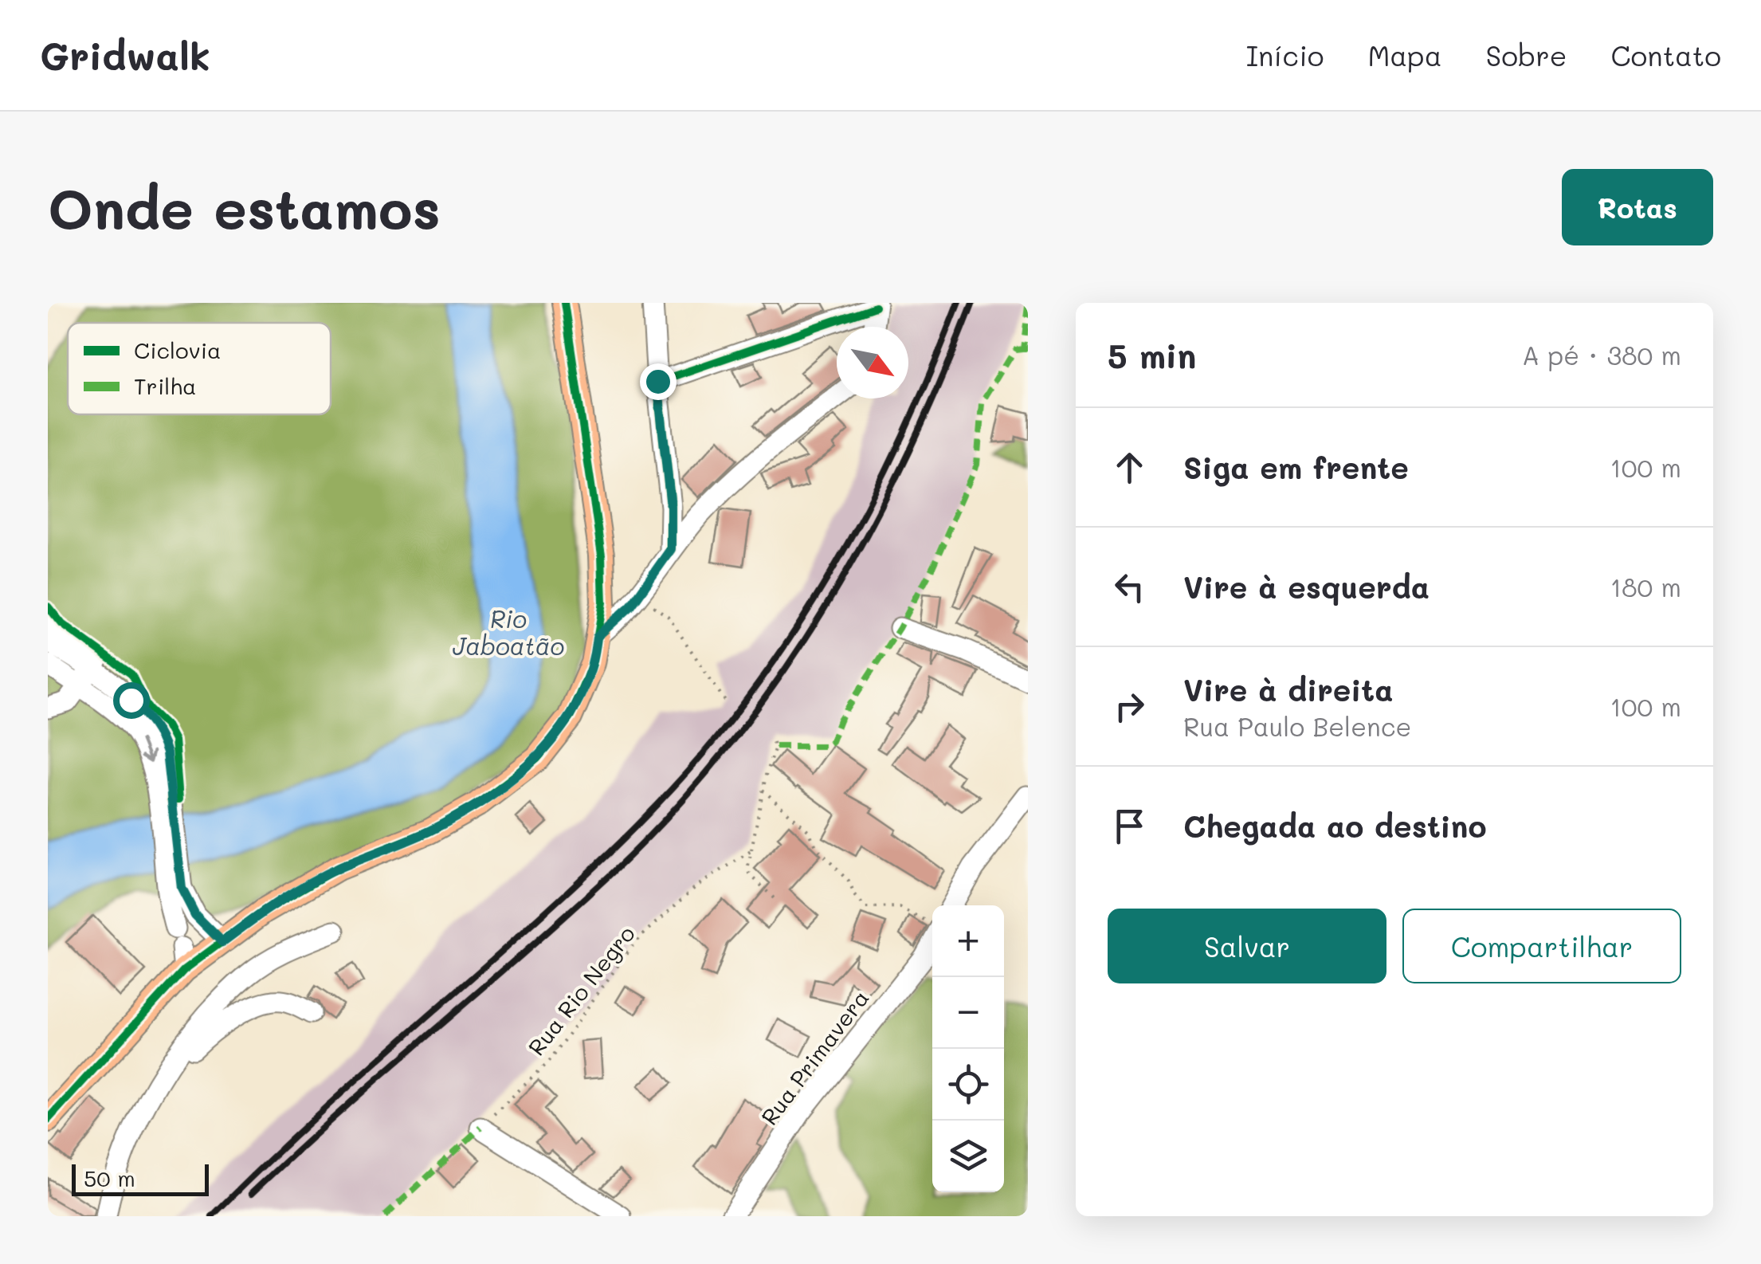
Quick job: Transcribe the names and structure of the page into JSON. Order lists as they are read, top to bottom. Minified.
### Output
{"streets":{"street":["Rua Primavera"],"path":["Rua Rio Negro"]},"water":["Rio Jaboatão"],"legend":["Ciclovia","Trilha"],"scale_bar":"50 m","north":"bottom right","page":{"header":"Gridwalk","nav":["Início","Mapa","Sobre","Contato"],"buttons":["Rotas",["Salvar","Compartilhar"]],"title":"Onde estamos","heading":["5 min","A pé · 380 m"],"list":[["Siga em frente","100 m"],["Vire à esquerda","180 m"],["Vire à direita","Rua Paulo Belence","100 m"],"Chegada ao destino"],"map_buttons":["+","−"],"scale":"50 m"}}
